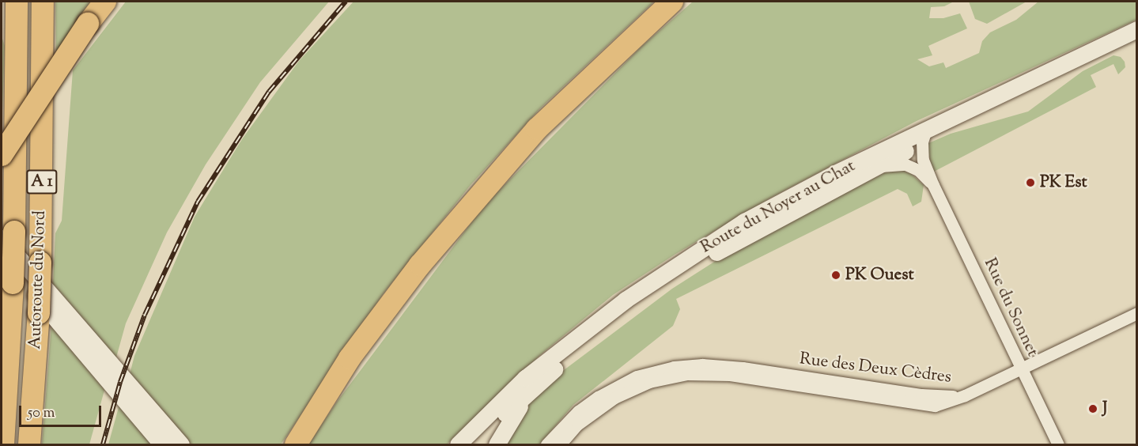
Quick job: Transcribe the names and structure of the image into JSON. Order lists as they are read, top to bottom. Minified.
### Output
{"streets":{"highway":["A 1","Autoroute du Nord"],"street":["Route du Noyer au Chat","Rue du Sonnet","Rue des Deux Cèdres"]},"crossings":[["Route du Noyer au Chat","Rue du Sonnet"]],"places":["PK Est","PK Ouest","J"],"scale_bar":"50 m"}
